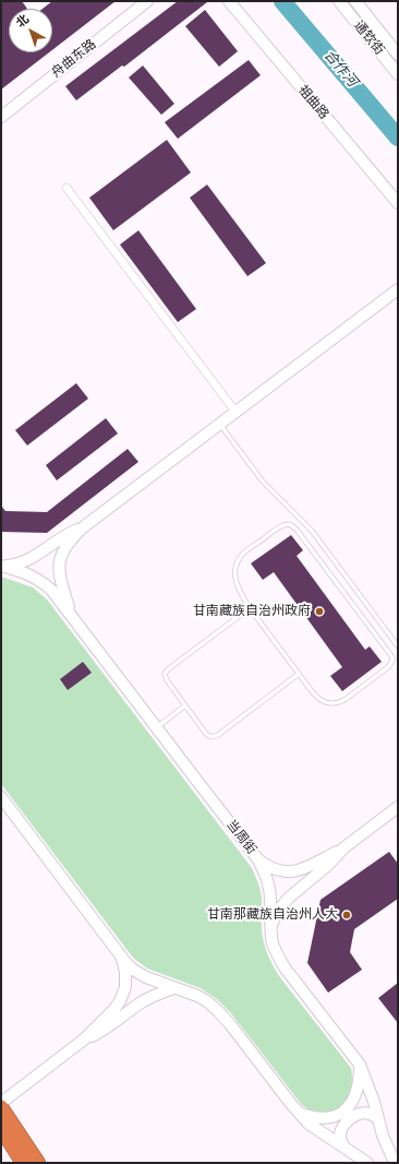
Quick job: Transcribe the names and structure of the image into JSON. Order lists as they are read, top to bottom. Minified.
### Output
{"streets":{"street":["通钦街","舟曲东路","祖曲路","当周街"]},"water":["合作河"],"places":["甘南藏族自治州政府","甘南那藏族自治州人大"],"north":"top left"}
